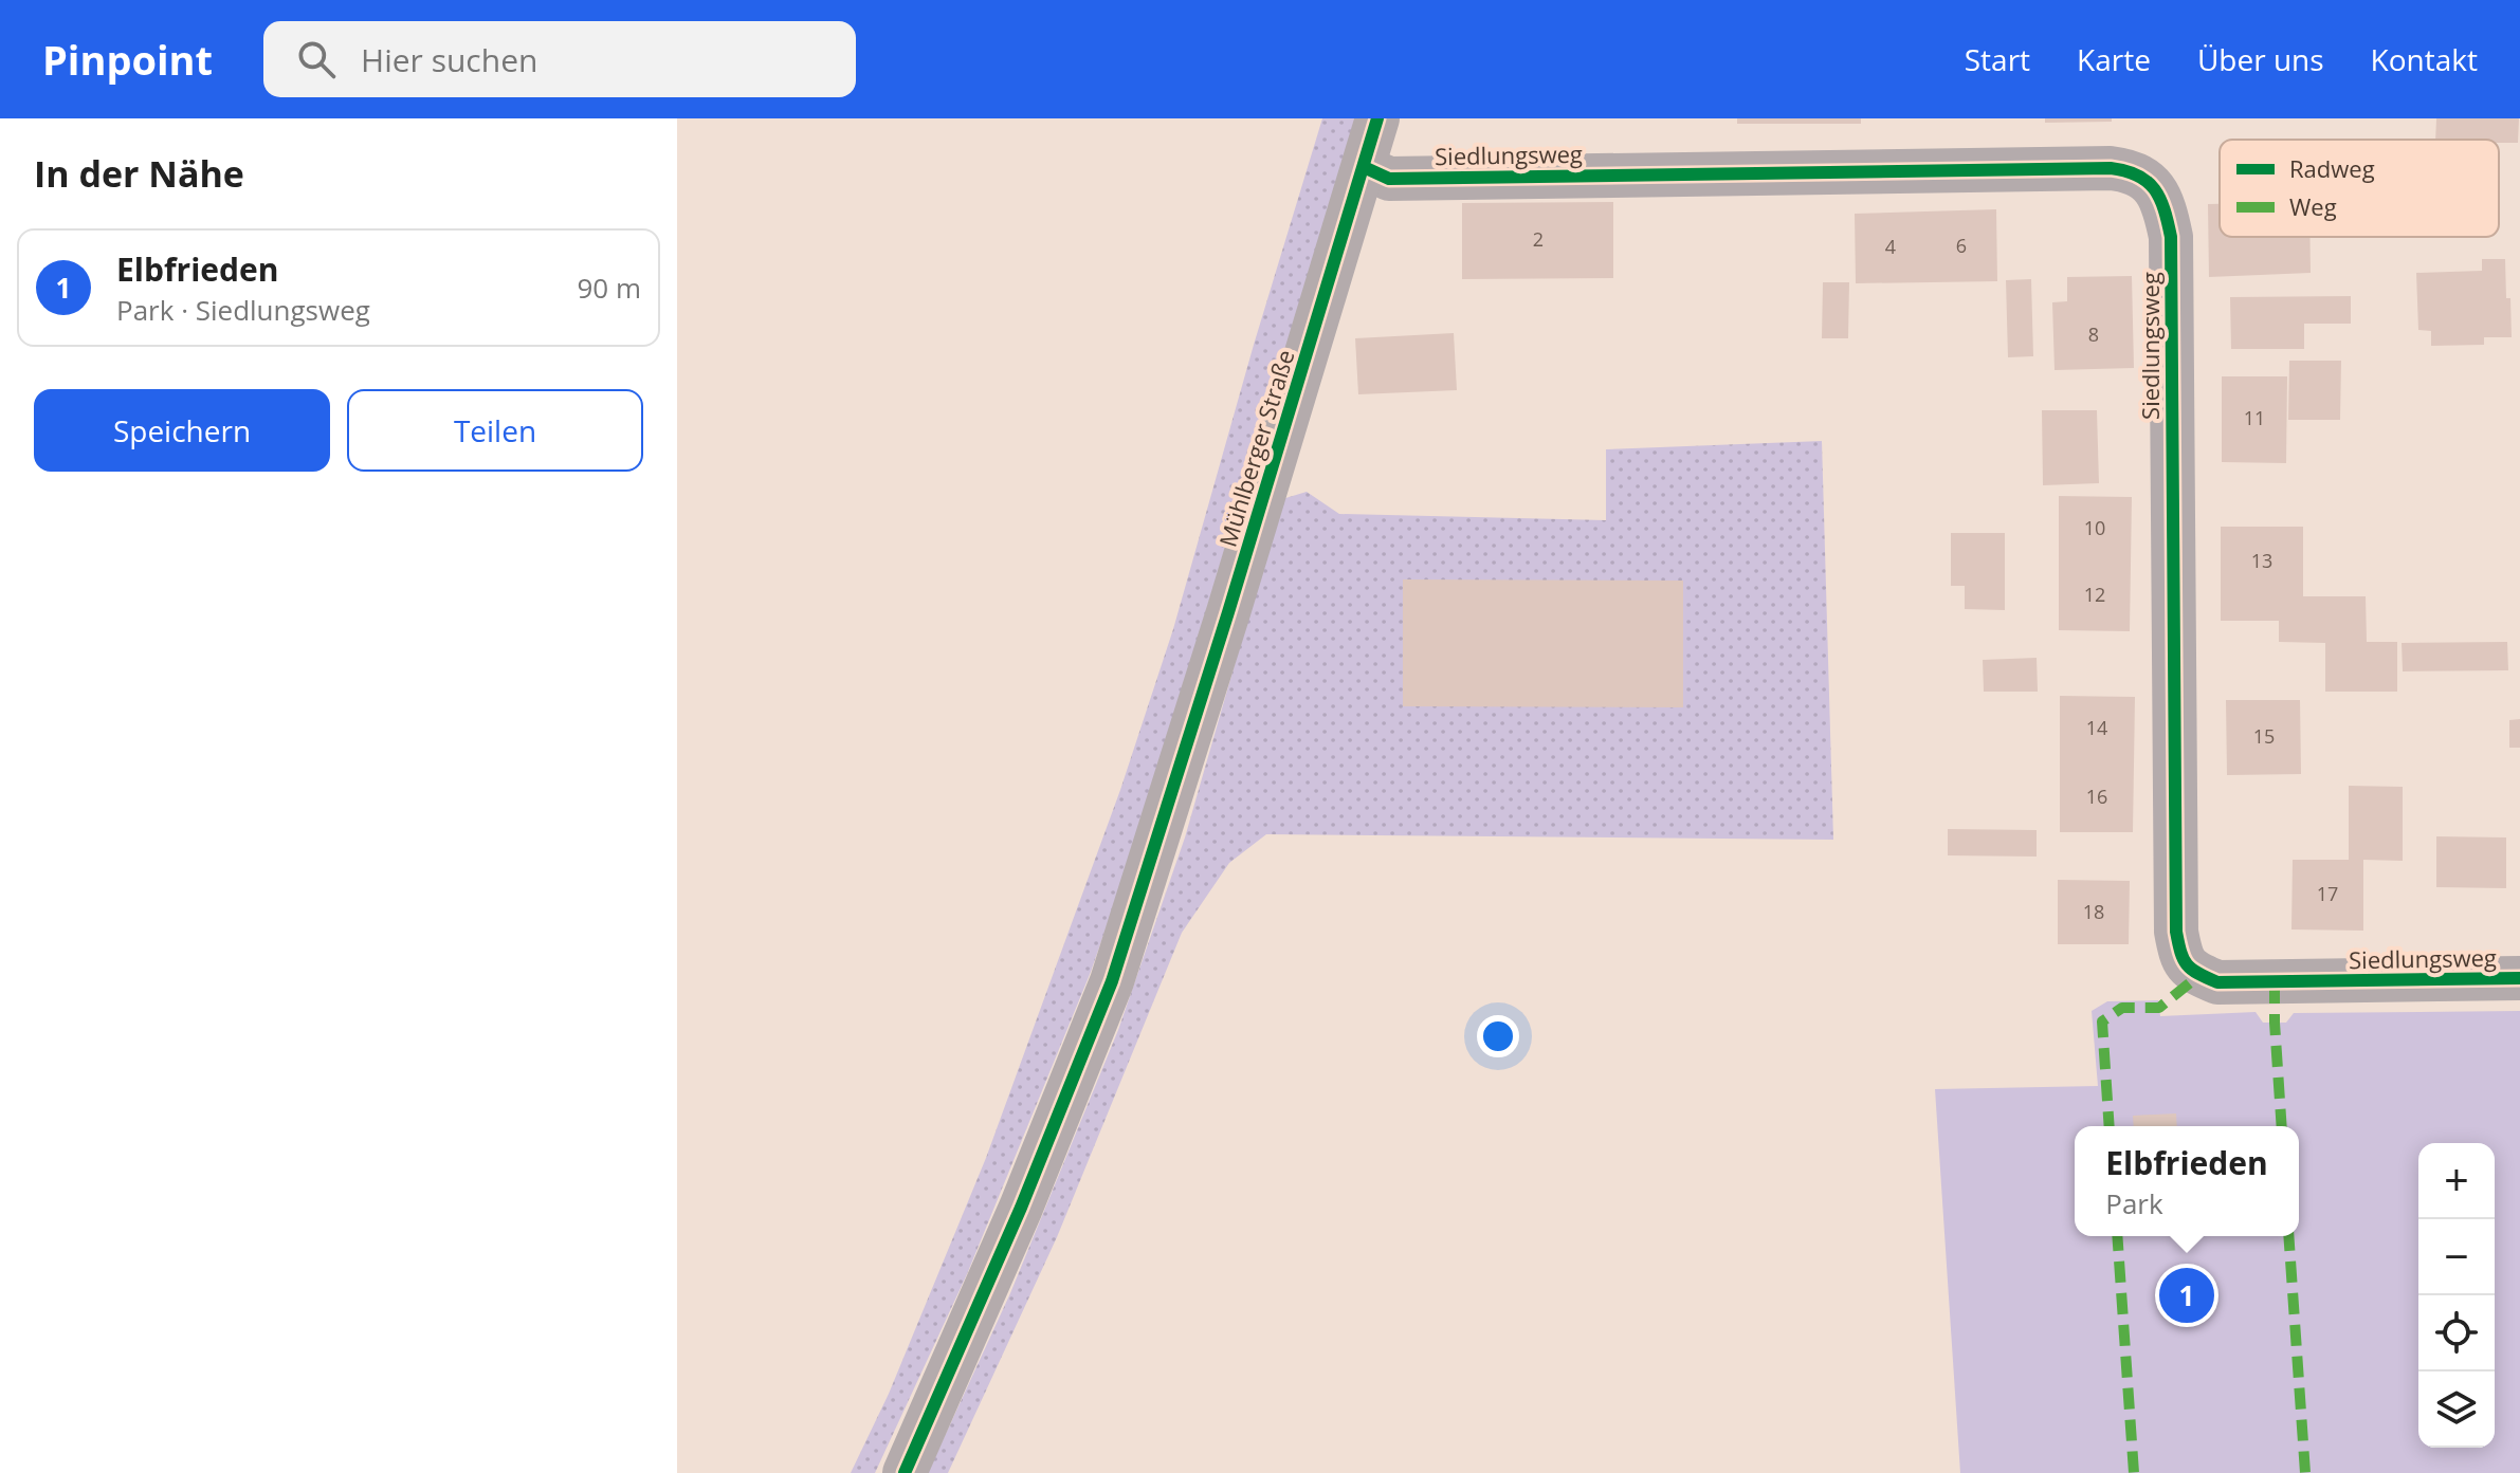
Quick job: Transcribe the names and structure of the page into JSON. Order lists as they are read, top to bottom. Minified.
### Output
{"streets":{"street":["Siedlungsweg","Mühlberger Straße"]},"crossings":[["Siedlungsweg","Mühlberger Straße"]],"house_numbers":["2","6","4","8","11","10","13","12","14","15","16","17","18"],"legend":["Radweg","Weg"],"page":{"header":"Pinpoint","search":"Hier suchen","nav":["Start","Karte","Über uns","Kontakt"],"heading":"In der Nähe","list":[{"mark":"1","name":"Elbfrieden","note":"Park · Siedlungsweg","value":"90 m"}],"buttons":["Speichern","Teilen"],"popup":["Elbfrieden","Park"],"map_buttons":["+","−"],"pins":"1"}}
